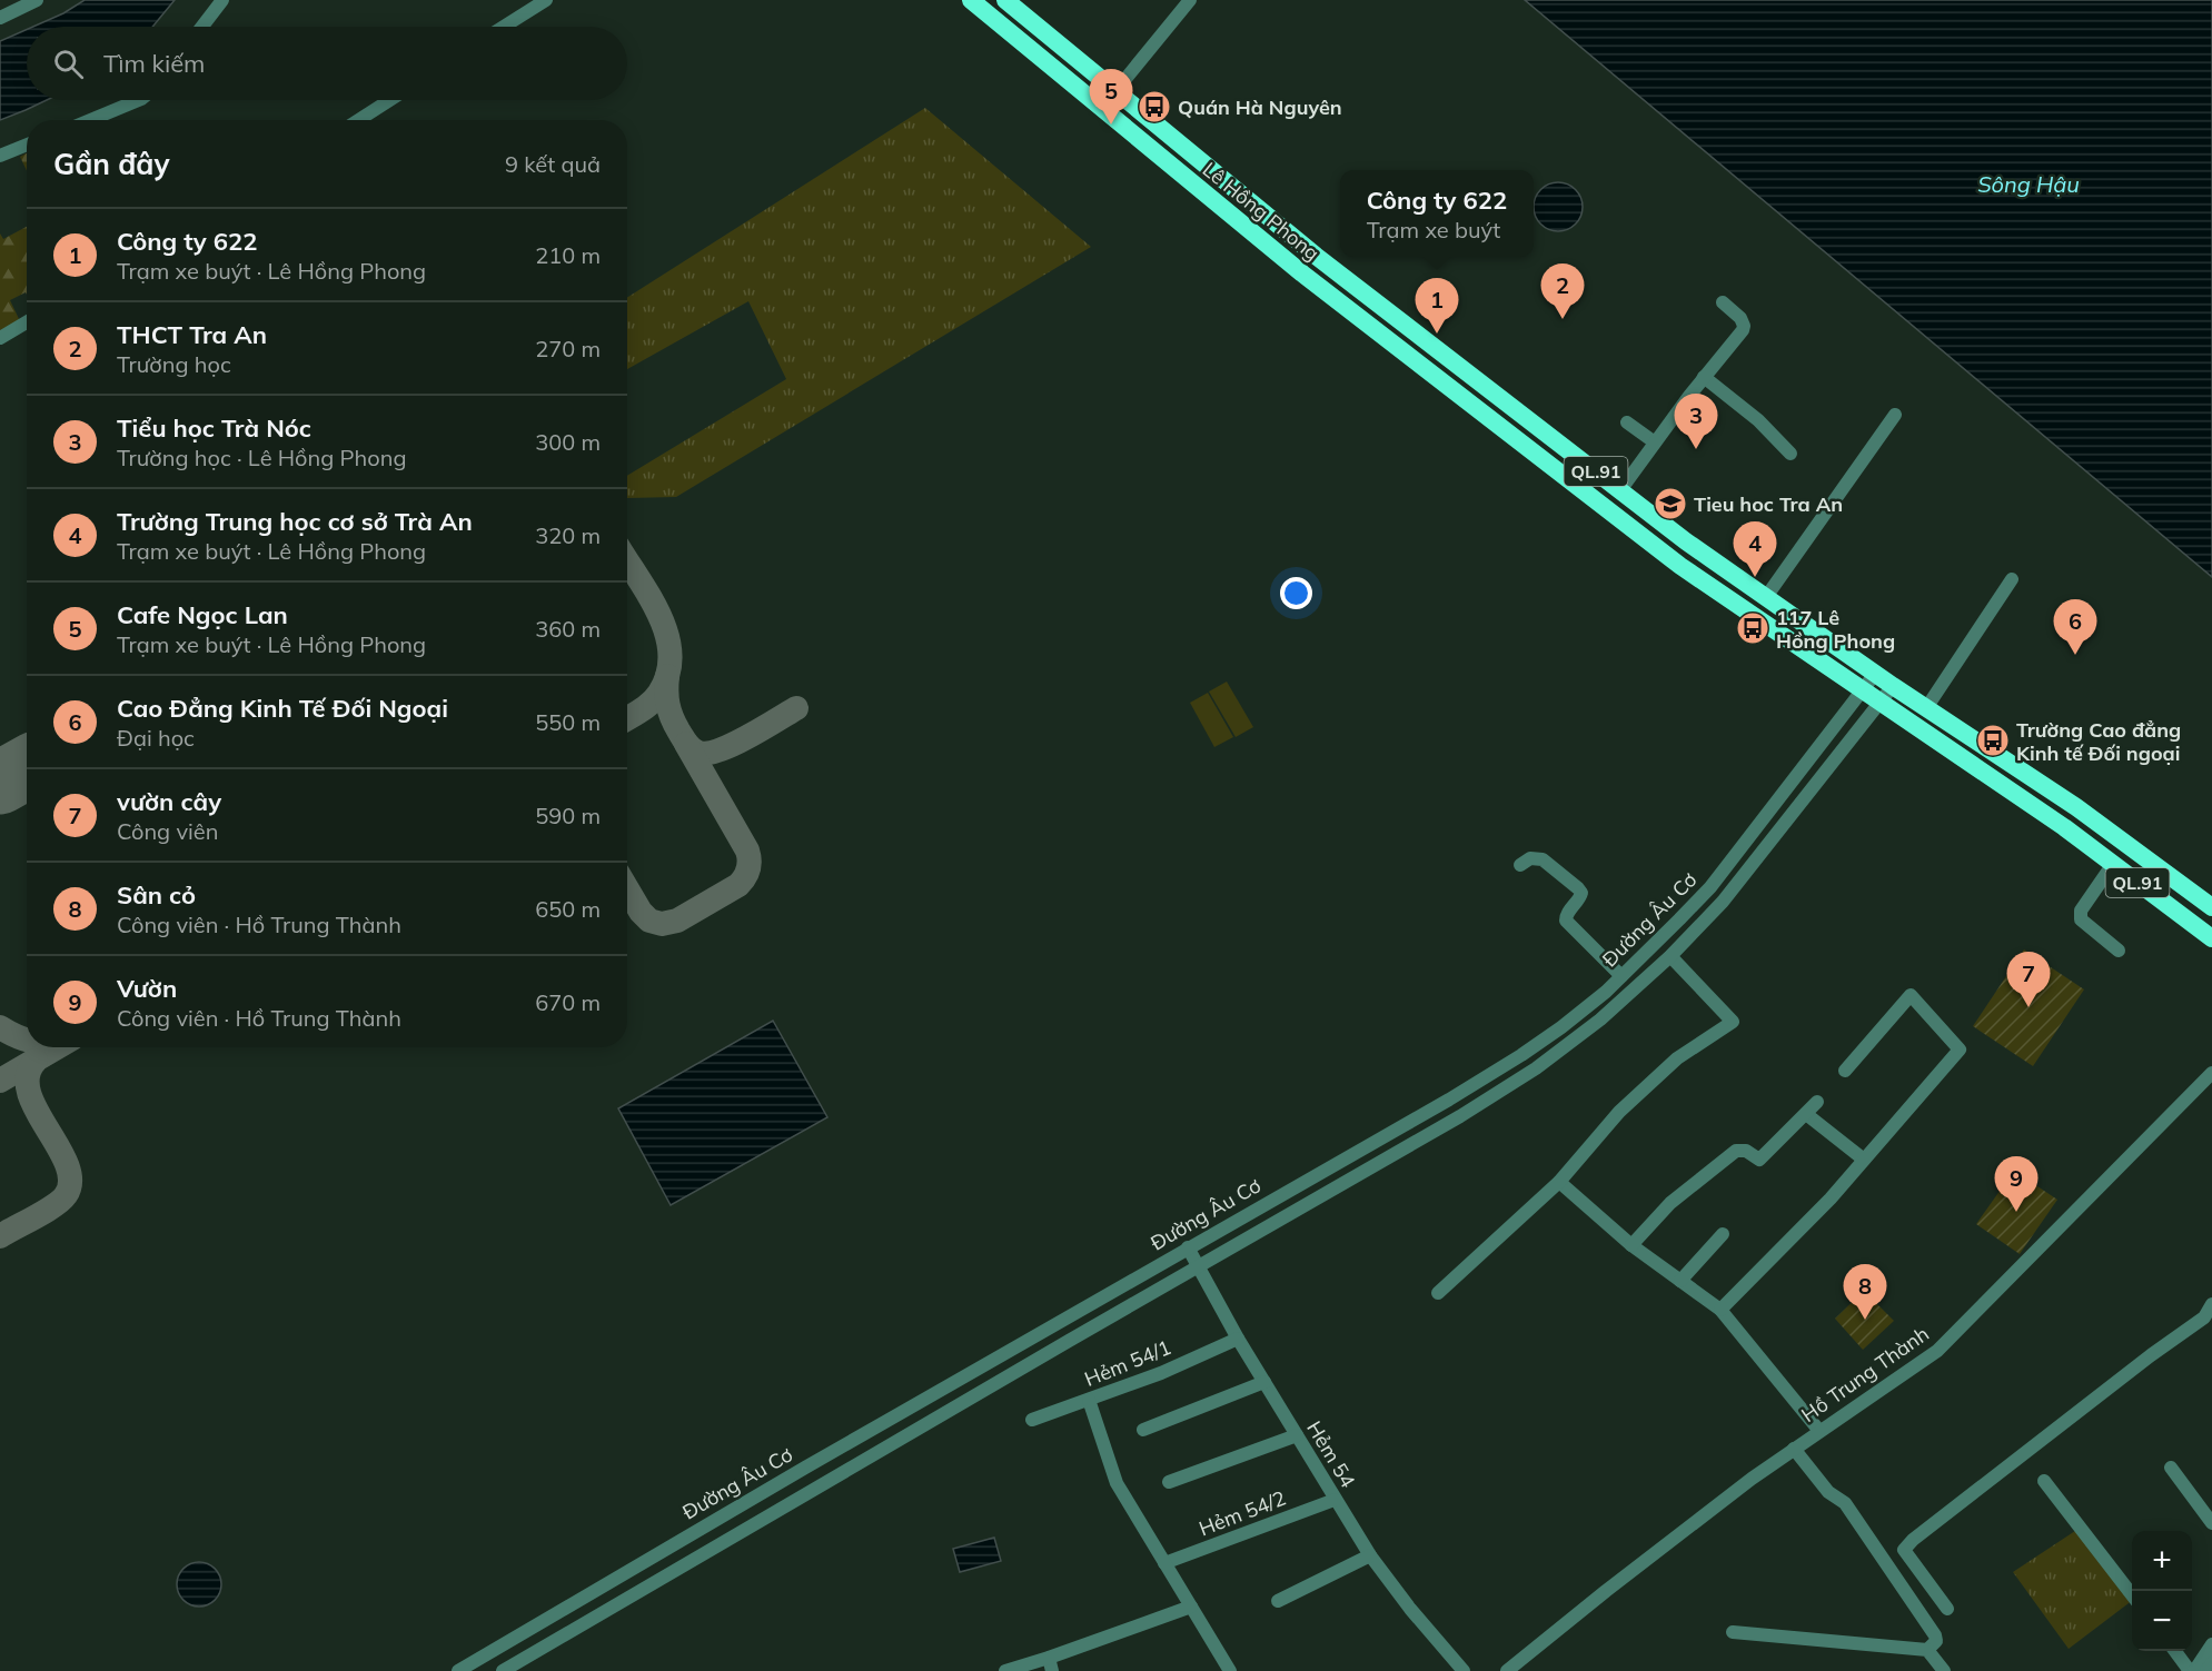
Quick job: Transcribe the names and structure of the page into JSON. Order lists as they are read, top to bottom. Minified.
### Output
{"streets":{"highway":["Lê Hồng Phong","QL.91"],"street":["Đường Âu Cơ","Hẻm 54/1","Hồ Trung Thành","Hẻm 54","Hẻm 54/2"]},"crossings":[["Lê Hồng Phong","Đường Âu Cơ"],["Đường Âu Cơ","Hẻm 54"],["Hẻm 54/1","Hẻm 54"],["Hẻm 54","Hẻm 54/2"]],"water":["Sông Hậu"],"places":{"bus stop":["Quán Hà Nguyên","117 Lê Hồng Phong","Trường Cao đẳng Kinh tế Đối ngoại"],"school or university":["Tieu hoc Tra An"]},"page":{"search":"Tìm kiếm","pins":["5","2","1","3","4","6","7","9","8"],"heading":["Gần đây","9 kết quả"],"popup":["Công ty 622","Trạm xe buýt"],"list":[{"mark":"1","name":"Công ty 622","note":"Trạm xe buýt · Lê Hồng Phong","value":"210 m"},{"mark":"2","name":"THCT Tra An","note":"Trường học","value":"270 m"},{"mark":"3","name":"Tiểu học Trà Nóc","note":"Trường học · Lê Hồng Phong","value":"300 m"},{"mark":"4","name":"Trường Trung học cơ sở Trà An","note":"Trạm xe buýt · Lê Hồng Phong","value":"320 m"},{"mark":"5","name":"Cafe Ngọc Lan","note":"Trạm xe buýt · Lê Hồng Phong","value":"360 m"},{"mark":"6","name":"Cao Đẳng Kinh Tế Đối Ngoại","note":"Đại học","value":"550 m"},{"mark":"7","name":"vườn cây","note":"Công viên","value":"590 m"},{"mark":"8","name":"Sân cỏ","note":"Công viên · Hồ Trung Thành","value":"650 m"},{"mark":"9","name":"Vườn","note":"Công viên · Hồ Trung Thành","value":"670 m"}],"map_buttons":["+","−"]}}
